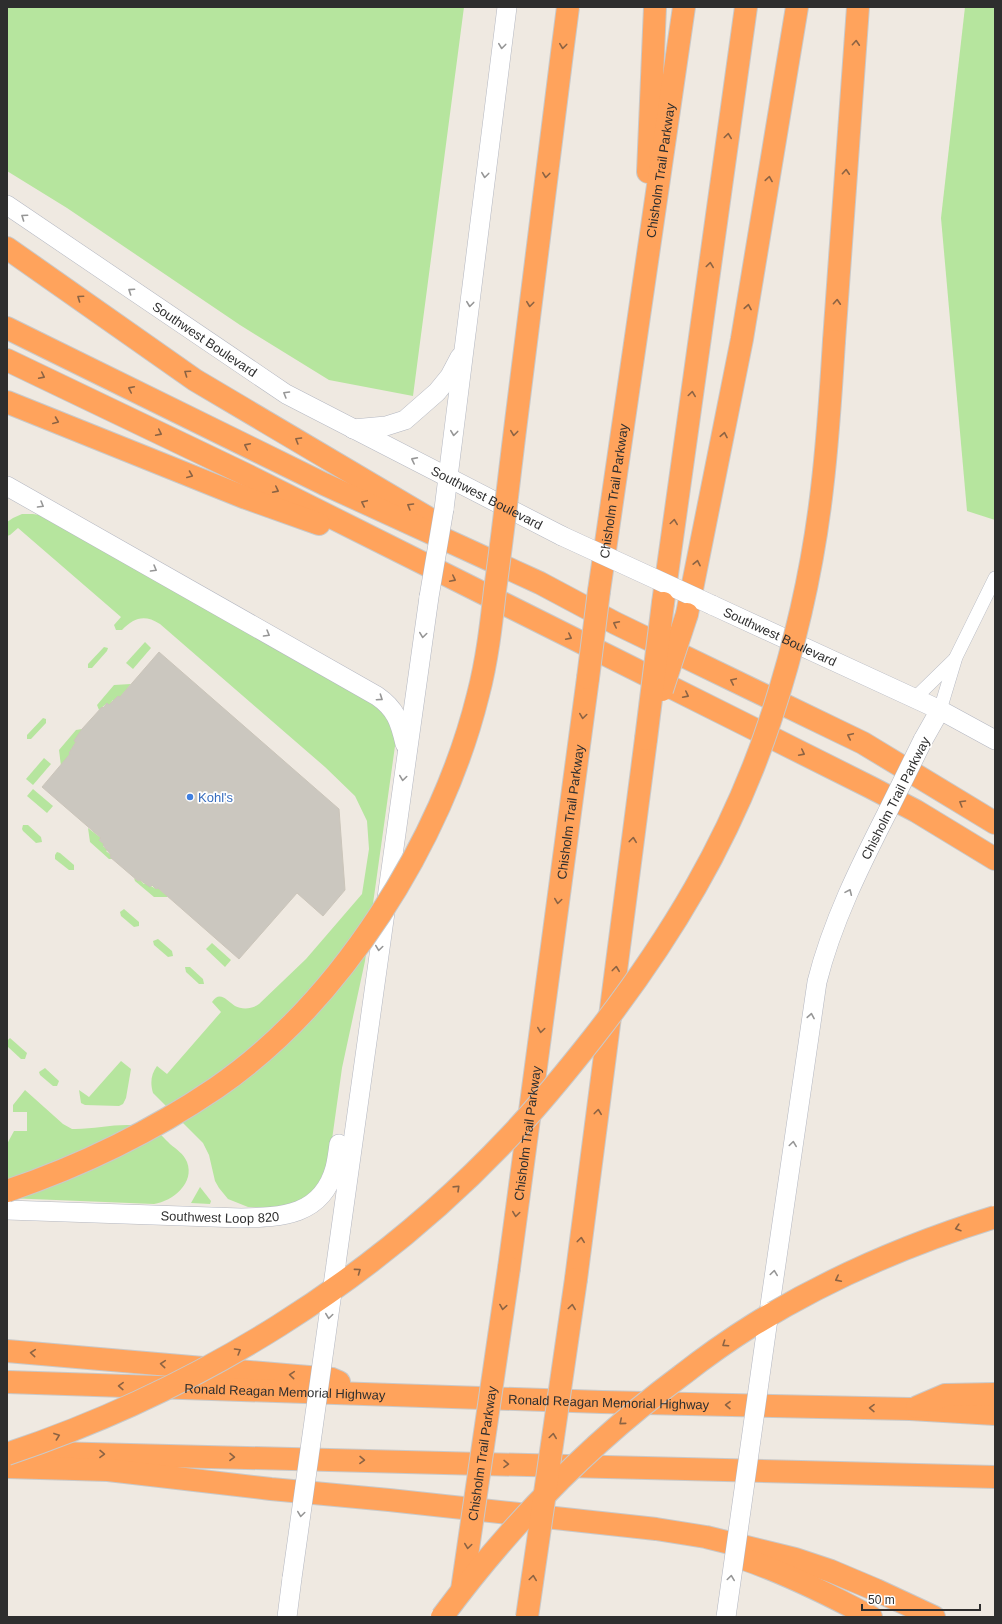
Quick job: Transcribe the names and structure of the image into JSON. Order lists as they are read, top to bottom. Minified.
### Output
{"streets":{"highway":["Chisholm Trail Parkway","Ronald Reagan Memorial Highway"],"main road":["Southwest Boulevard","Southwest Loop 820"]},"crossings":[["Chisholm Trail Parkway","Southwest Boulevard"]],"one_way":["Southwest Boulevard"],"places":["Kohl's"],"scale_bar":"50 m"}
